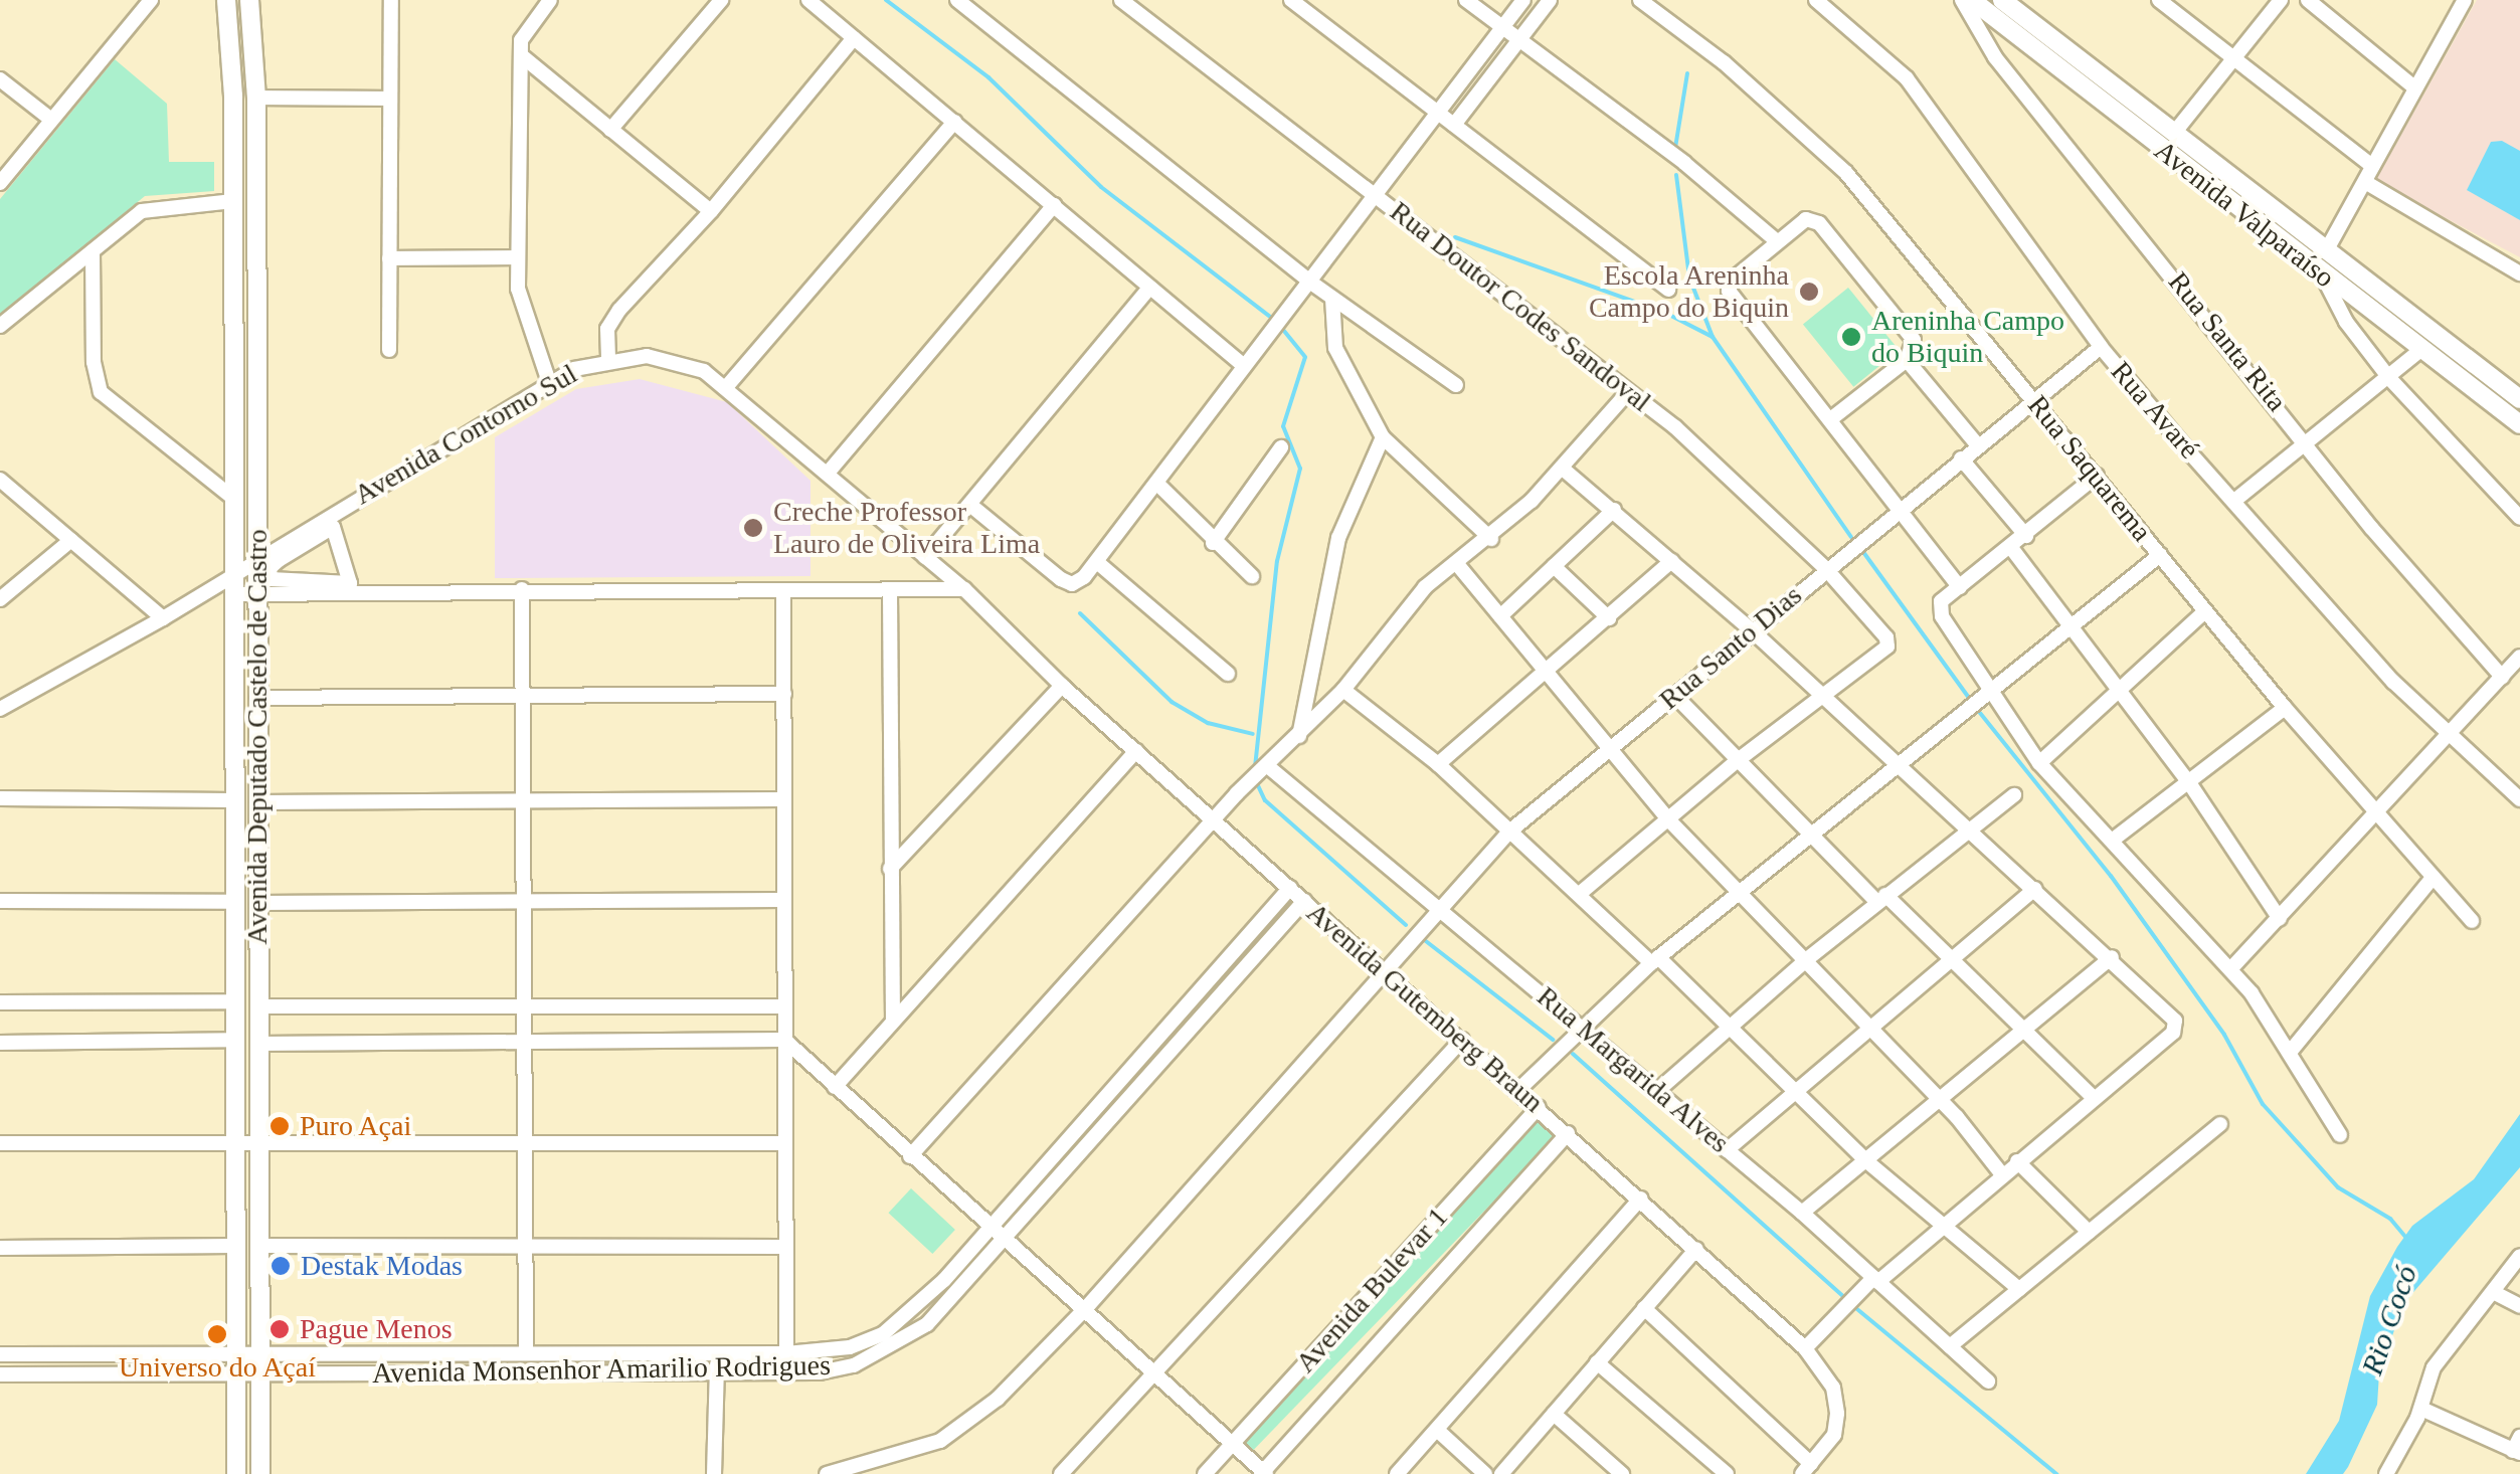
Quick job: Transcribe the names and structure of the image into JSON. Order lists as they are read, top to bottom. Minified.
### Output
{"streets":{"main road":["Avenida Valparaíso","Avenida Deputado Castelo de Castro"],"street":["Rua Doutor Codes Sandoval","Rua Santa Rita","Rua Avaré","Avenida Contorno Sul","Rua Saquarema","Rua Santo Dias","Avenida Gutemberg Braun","Rua Margarida Alves","Avenida Bulevar 1","Avenida Monsenhor Amarilio Rodrigues"]},"crossings":[["Rua Doutor Codes Sandoval","Rua Santo Dias"],["Rua Avaré","Rua Santo Dias"],["Avenida Contorno Sul","Avenida Deputado Castelo de Castro"],["Avenida Contorno Sul","Avenida Gutemberg Braun"],["Rua Saquarema","Rua Santo Dias"],["Rua Santo Dias","Avenida Gutemberg Braun"],["Rua Santo Dias","Rua Margarida Alves"],["Avenida Deputado Castelo de Castro","Avenida Monsenhor Amarilio Rodrigues"],["Avenida Gutemberg Braun","Avenida Bulevar 1"],["Avenida Gutemberg Braun","Avenida Monsenhor Amarilio Rodrigues"]],"water":["Rio Cocó"],"places":["Escola Areninha Campo do Biquin","Areninha Campo do Biquin","Creche Professor Lauro de Oliveira Lima","Puro Açai","Destak Modas","Pague Menos","Universo do Açaí"]}
